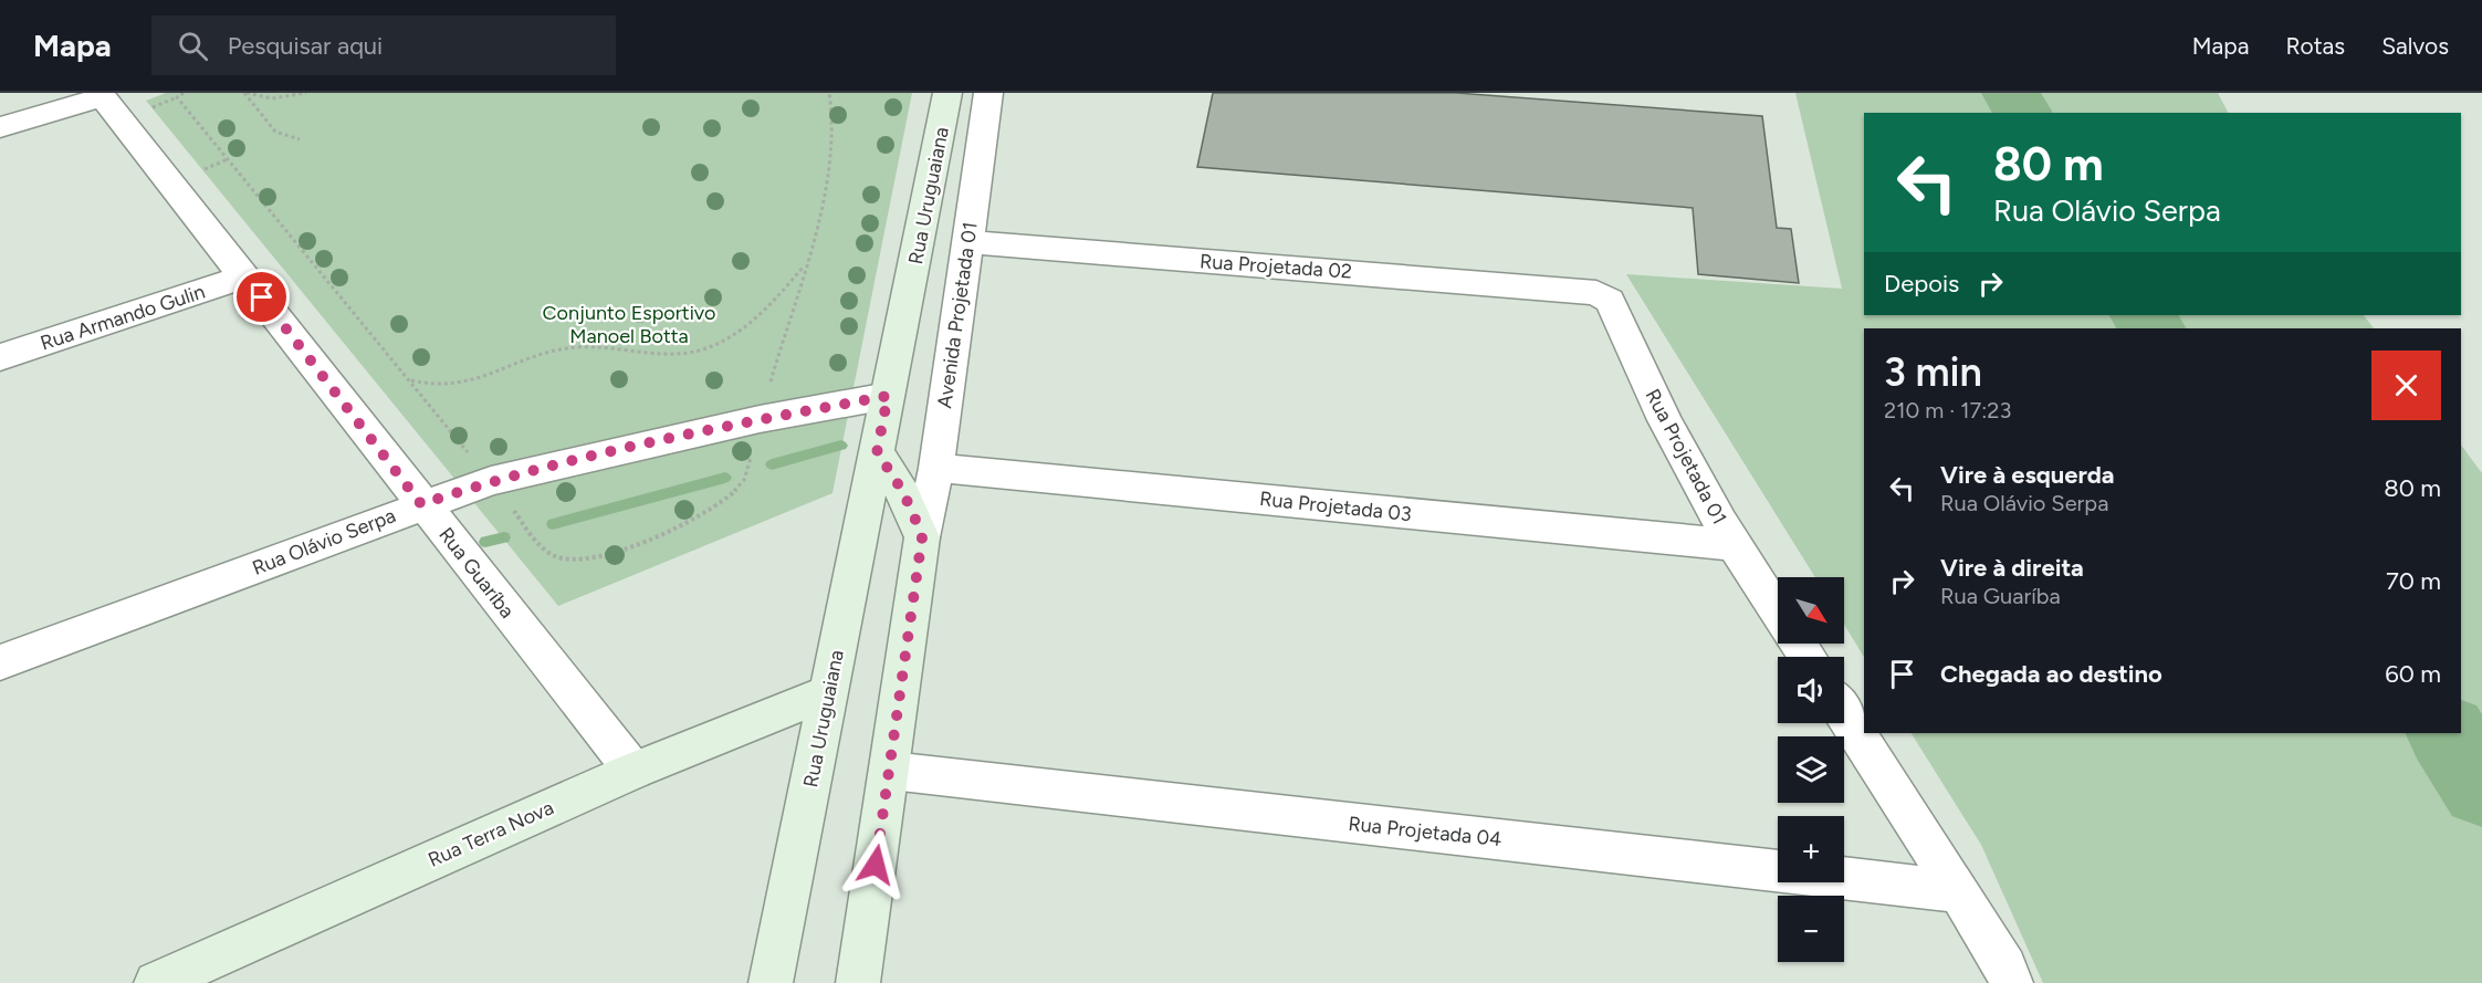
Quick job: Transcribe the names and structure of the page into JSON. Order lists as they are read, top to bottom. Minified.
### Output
{"streets":{"street":["Rua Uruguaiana","Rua Projetada 02","Avenida Projetada 01","Rua Armando Gulin","Rua Projetada 01","Rua Projetada 03","Rua Olávio Serpa","Rua Guaríba","Rua Projetada 04","Rua Terra Nova"]},"crossings":[["Rua Uruguaiana","Rua Olávio Serpa"],["Rua Uruguaiana","Rua Terra Nova"],["Rua Projetada 02","Avenida Projetada 01"],["Rua Projetada 02","Rua Projetada 01"],["Avenida Projetada 01","Rua Projetada 03"],["Rua Armando Gulin","Rua Guaríba"],["Rua Projetada 01","Rua Projetada 03"],["Rua Olávio Serpa","Rua Guaríba"],["Rua Guaríba","Rua Terra Nova"]],"parks":["Conjunto Esportivo Manoel Botta"],"north":"bottom right","page":{"header":"Mapa","search":"Pesquisar aqui","nav":["Mapa","Rotas","Salvos"],"turn":["80 m","Rua Olávio Serpa"],"then":"Depois","heading":["3 min","210 m · 17:23"],"list":[{"name":"Vire à esquerda","note":"Rua Olávio Serpa","value":"80 m"},{"name":"Vire à direita","note":"Rua Guaríba","value":"70 m"},{"name":"Chegada ao destino","value":"60 m"}],"map_buttons":["+","−"]}}
